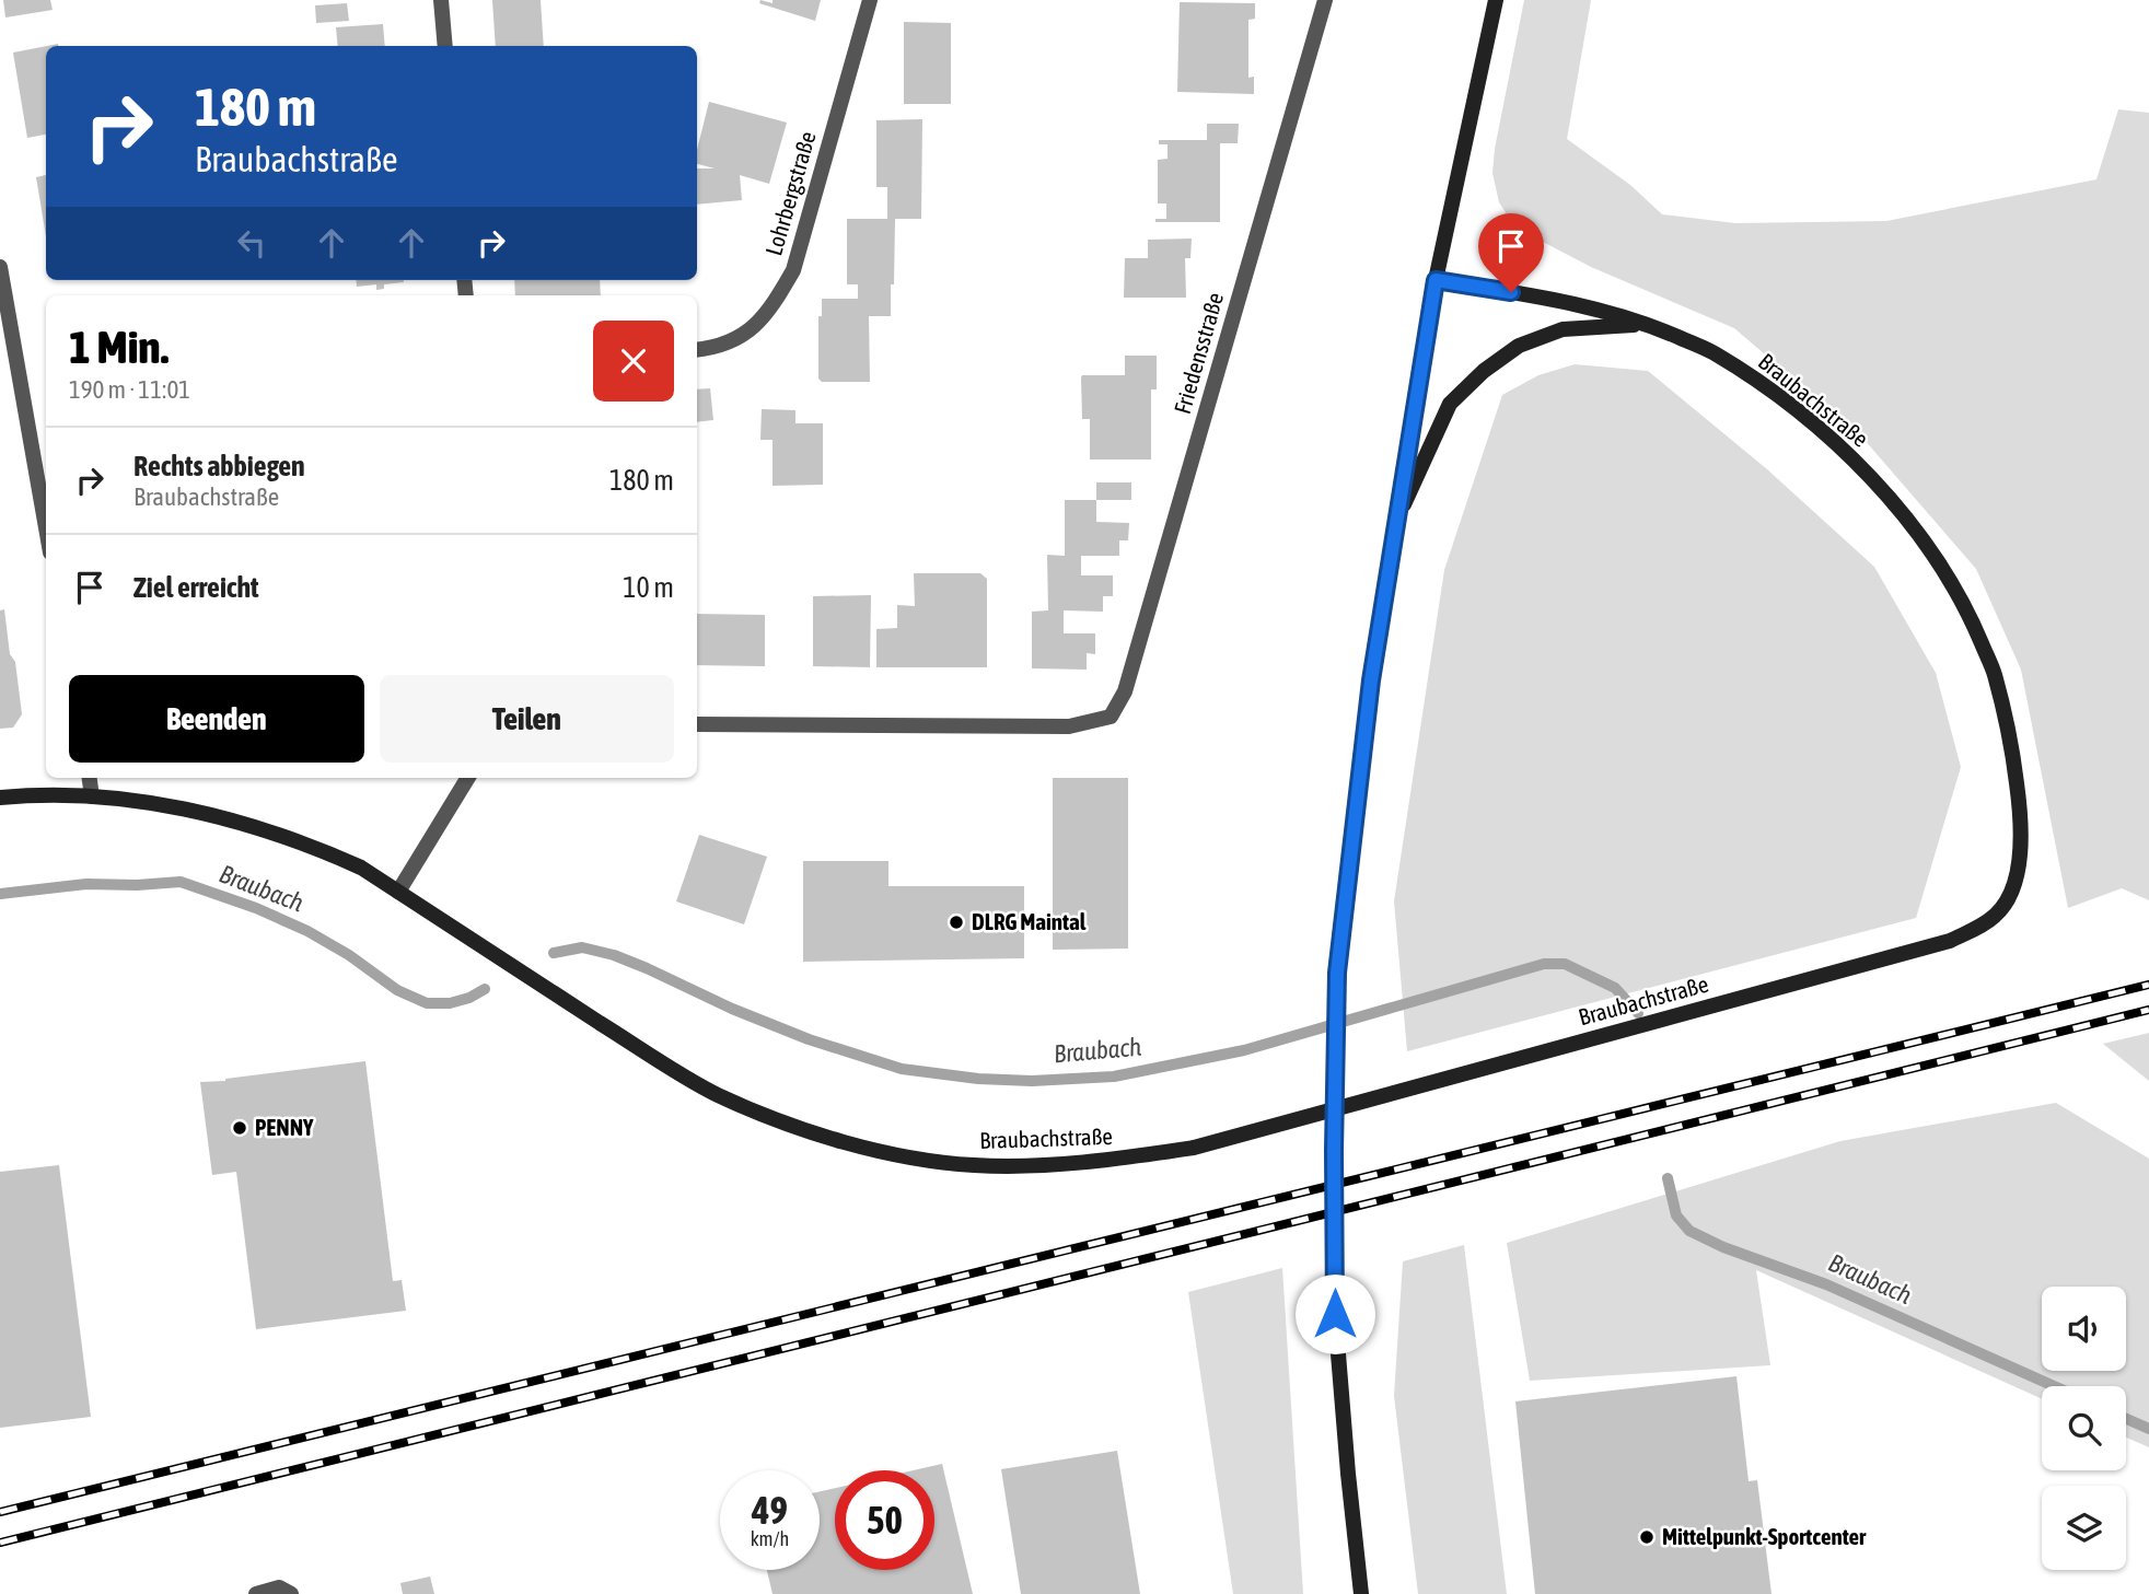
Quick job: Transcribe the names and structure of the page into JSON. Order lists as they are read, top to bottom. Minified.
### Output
{"streets":{"street":["Lohrbergstraße","Friedensstraße","Braubachstraße"]},"water":["Braubach"],"places":["DLRG Maintal","PENNY","Mittelpunkt-Sportcenter"],"page":{"turn":["180 m","Braubachstraße"],"heading":["1 Min.","190 m · 11:01"],"list":[{"name":"Rechts abbiegen","note":"Braubachstraße","value":"180 m"},{"name":"Ziel erreicht","value":"10 m"}],"buttons":["Beenden","Teilen"],"speed":"49 km/h","limit":"50"}}
